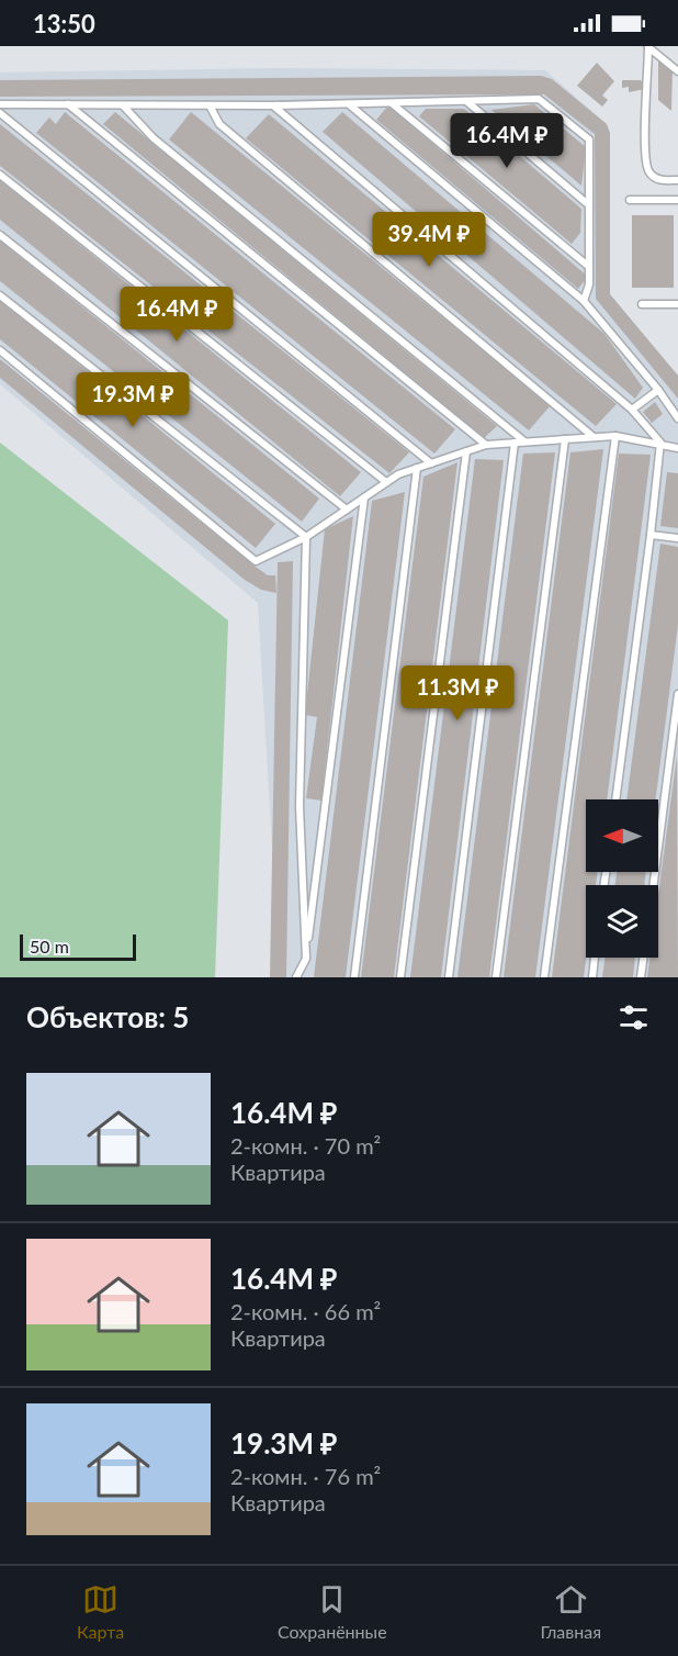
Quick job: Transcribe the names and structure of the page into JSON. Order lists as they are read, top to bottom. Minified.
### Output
{"scale_bar":"50 m","north":"left","page":{"status":"13:50","price":["16.4M ₽","39.4M ₽","16.4M ₽","19.3M ₽","11.3M ₽"],"scale":"50 m","heading":"Объектов: 5","list":[{"name":"16.4M ₽","note":"2-комн. · 70 m² · Квартира"},{"name":"16.4M ₽","note":"2-комн. · 66 m² · Квартира"},{"name":"19.3M ₽","note":"2-комн. · 76 m² · Квартира"}],"tabs":["Карта","Сохранённые","Главная"]}}
